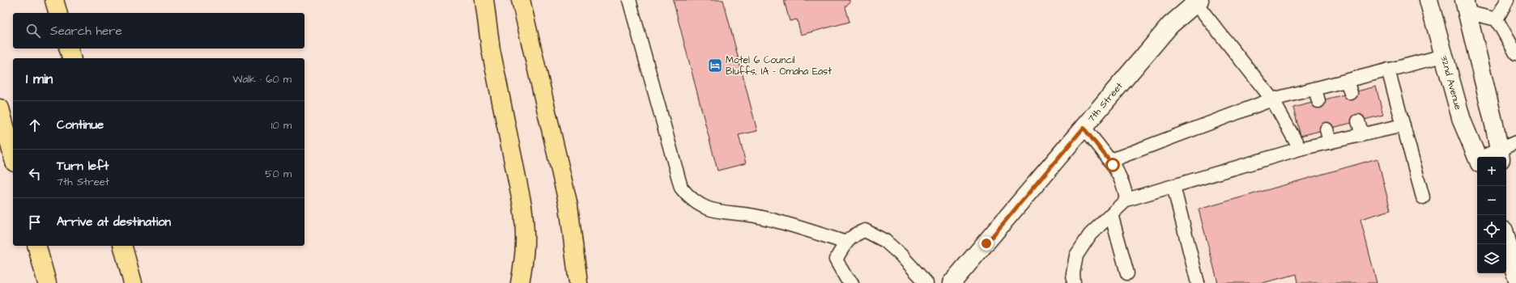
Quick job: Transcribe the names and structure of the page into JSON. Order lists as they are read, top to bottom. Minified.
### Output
{"streets":{"street":["32nd Avenue","7th Street"]},"places":{"hotel":["Motel 6 Council Bluffs, IA - Omaha East"]},"page":{"search":"Search here","heading":["1 min","Walk · 60 m"],"list":[["Continue","10 m"],["Turn left","7th Street","50 m"],"Arrive at destination"],"map_buttons":["+","−"]}}
